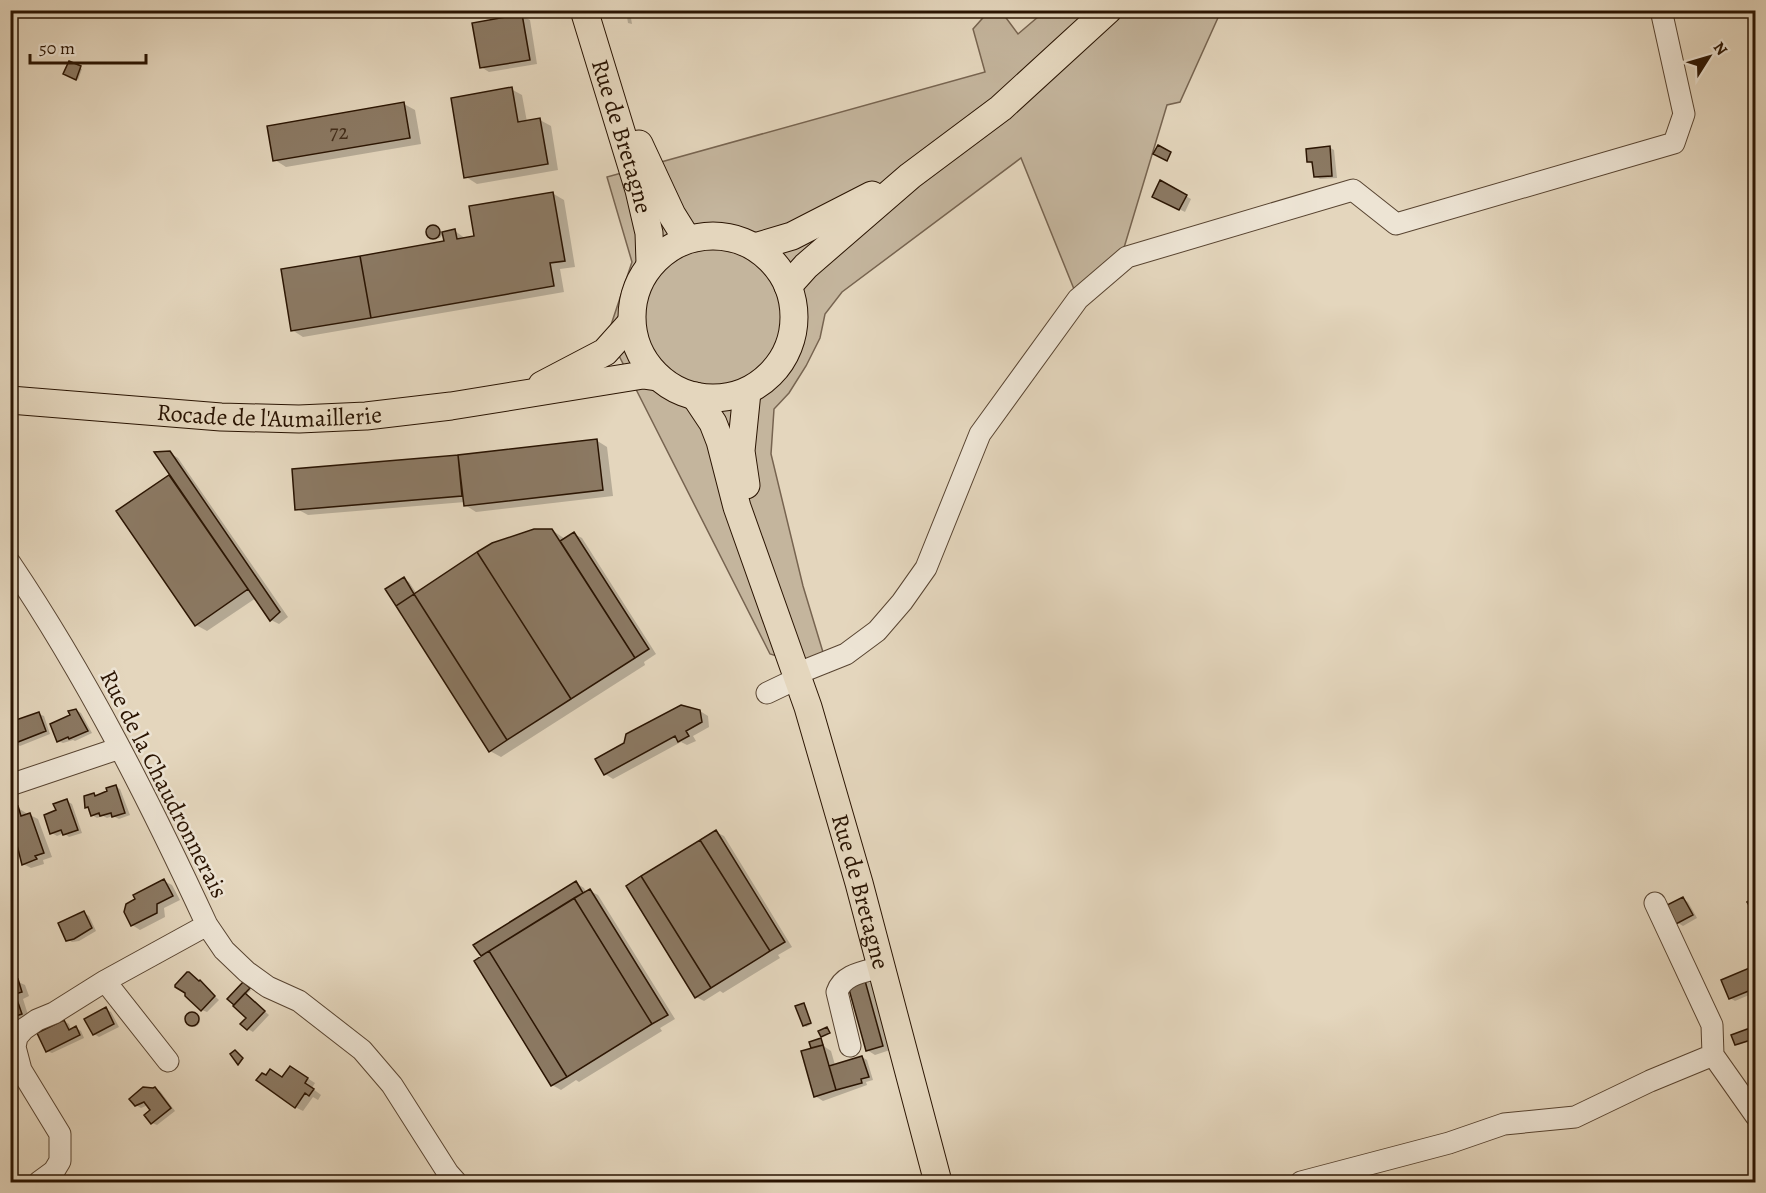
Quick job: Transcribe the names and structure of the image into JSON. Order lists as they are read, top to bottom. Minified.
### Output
{"streets":{"main road":["Rue de Bretagne","Rocade de l'Aumaillerie"],"street":["Rue de la Chaudronnerais"]},"crossings":[["Rue de Bretagne","Rocade de l'Aumaillerie"]],"house_numbers":["72"],"scale_bar":"50 m","north":"top right"}
